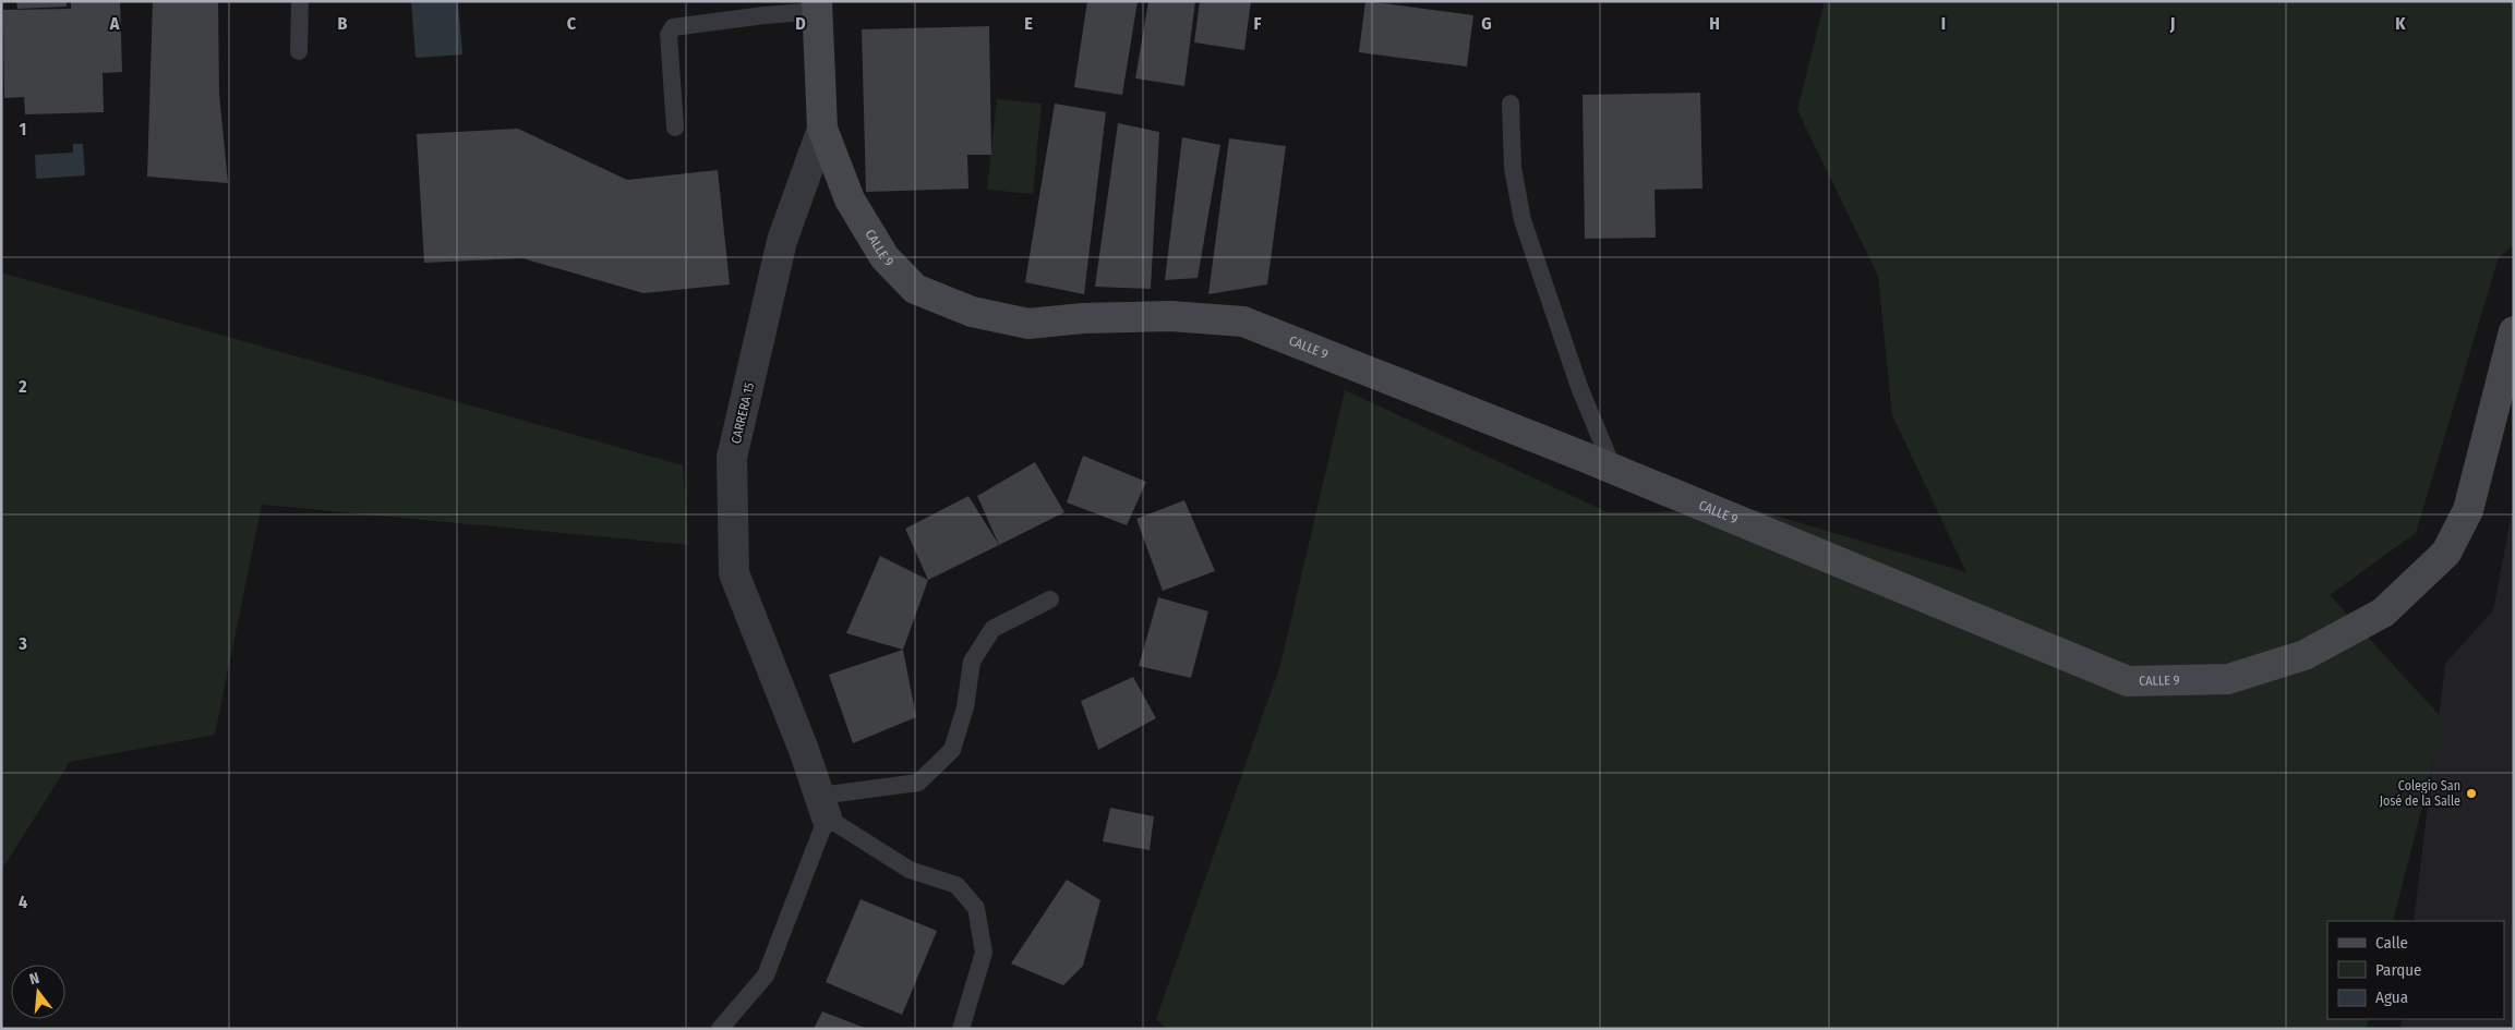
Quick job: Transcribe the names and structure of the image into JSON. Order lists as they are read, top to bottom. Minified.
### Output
{"streets":{"street":["CALLE 9","CARRERA 15"]},"crossings":[["CALLE 9","CARRERA 15"]],"places":["Colegio San José de la Salle"],"legend":["Calle","Parque","Agua"],"north":"top","grid":{"columns":["A","B","C","D","E","F","G","H","I","J","K"],"rows":["1","2","3","4"]}}
